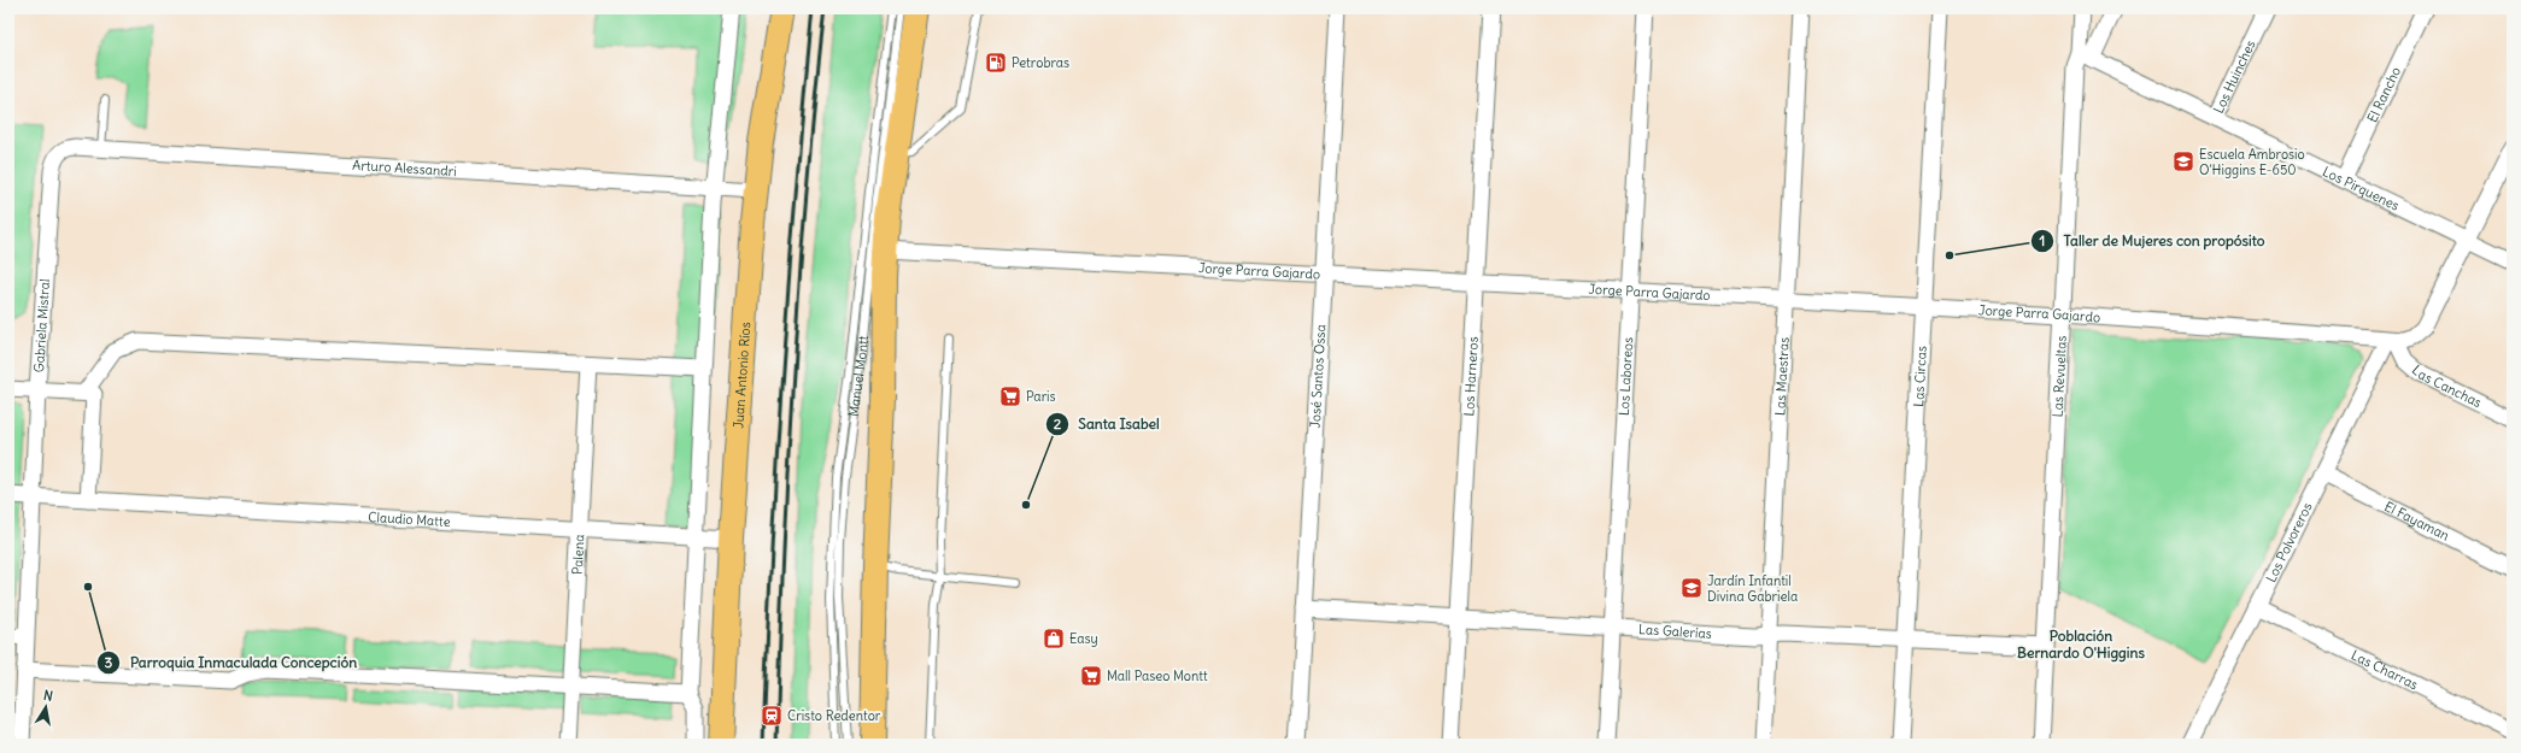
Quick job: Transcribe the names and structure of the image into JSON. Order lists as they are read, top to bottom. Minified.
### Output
{"streets":{"main road":["Juan Antonio Ríos","Manuel Montt"],"street":["Los Huinches","El Rancho","Arturo Alessandri","Los Pirquenes","Jorge Parra Gajardo","Gabriela Mistral","Los Harneros","Los Laboreos","Las Maestras","Las Circas","Las Revueltas","José Santos Ossa","Las Canchas","Claudio Matte","El Fayaman","Los Polvoreros","Palena","Las Galerías","Las Charras"]},"crossings":[["Los Huinches","Los Pirquenes"],["El Rancho","Los Pirquenes"],["Arturo Alessandri","Gabriela Mistral"],["Arturo Alessandri","Juan Antonio Ríos"],["Los Pirquenes","Jorge Parra Gajardo"],["Los Pirquenes","Las Revueltas"],["Jorge Parra Gajardo","Manuel Montt"],["Jorge Parra Gajardo","Los Harneros"],["Jorge Parra Gajardo","Los Laboreos"],["Jorge Parra Gajardo","Las Maestras"],["Jorge Parra Gajardo","Las Circas"],["Jorge Parra Gajardo","Las Revueltas"],["Jorge Parra Gajardo","José Santos Ossa"],["Jorge Parra Gajardo","Las Canchas"],["Jorge Parra Gajardo","Los Polvoreros"],["Gabriela Mistral","Claudio Matte"],["Juan Antonio Ríos","Claudio Matte"],["Los Harneros","Las Galerías"],["Los Laboreos","Las Galerías"],["Las Maestras","Las Galerías"],["Las Circas","Las Galerías"],["Las Revueltas","Las Galerías"],["José Santos Ossa","Las Galerías"],["Las Canchas","Los Polvoreros"],["Claudio Matte","Palena"],["El Fayaman","Los Polvoreros"],["Los Polvoreros","Las Charras"]],"districts":["Población Bernardo O'Higgins"],"places":{"fuel station":["Petrobras"],"school or university":["Escuela Ambrosio O'Higgins E-650","Jardín Infantil Divina Gabriela"],"other":["Taller de Mujeres con propósito","Santa Isabel","Parroquia Inmaculada Concepción"],"supermarket":["Paris","Mall Paseo Montt"],"shop":["Easy"],"station":["Cristo Redentor"]},"north":"top"}
